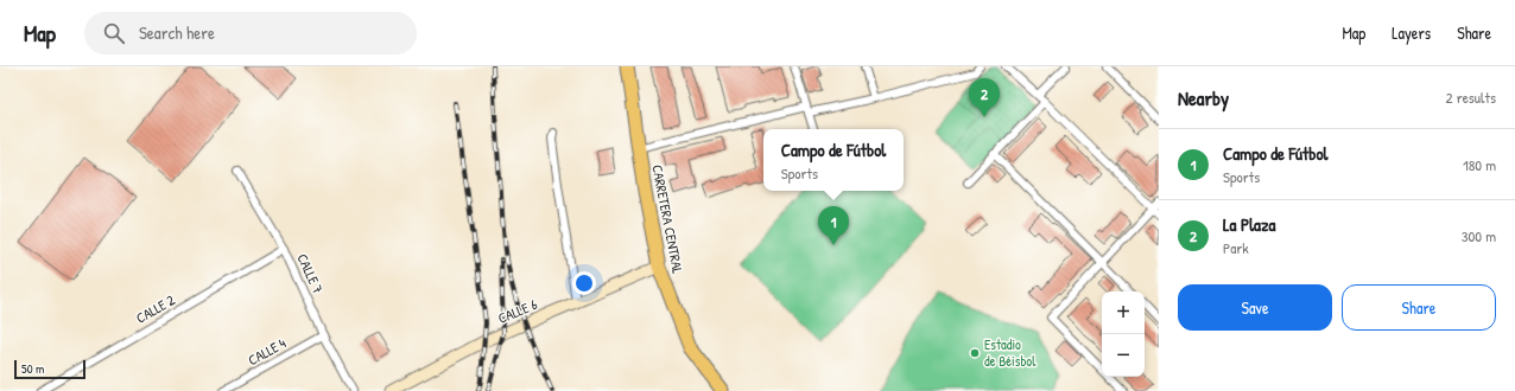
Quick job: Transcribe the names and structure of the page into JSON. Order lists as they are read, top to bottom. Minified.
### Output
{"streets":{"highway":["CARRETERA CENTRAL"],"street":["CALLE 7","CALLE 2","CALLE 6","CALLE 4"]},"crossings":[["CARRETERA CENTRAL","CALLE 6"],["CALLE 7","CALLE 2"],["CALLE 7","CALLE 4"]],"places":["Estadio de Béisbol"],"scale_bar":"50 m","page":{"header":"Map","search":"Search here","nav":["Map","Layers","Share"],"heading":["Nearby","2 results"],"pins":["2","1"],"list":[{"mark":"1","name":"Campo de Fútbol","note":"Sports","value":"180 m"},{"mark":"2","name":"La Plaza","note":"Park","value":"300 m"}],"popup":["Campo de Fútbol","Sports"],"buttons":["Save","Share"],"map_buttons":["+","−"],"scale":"50 m"}}
